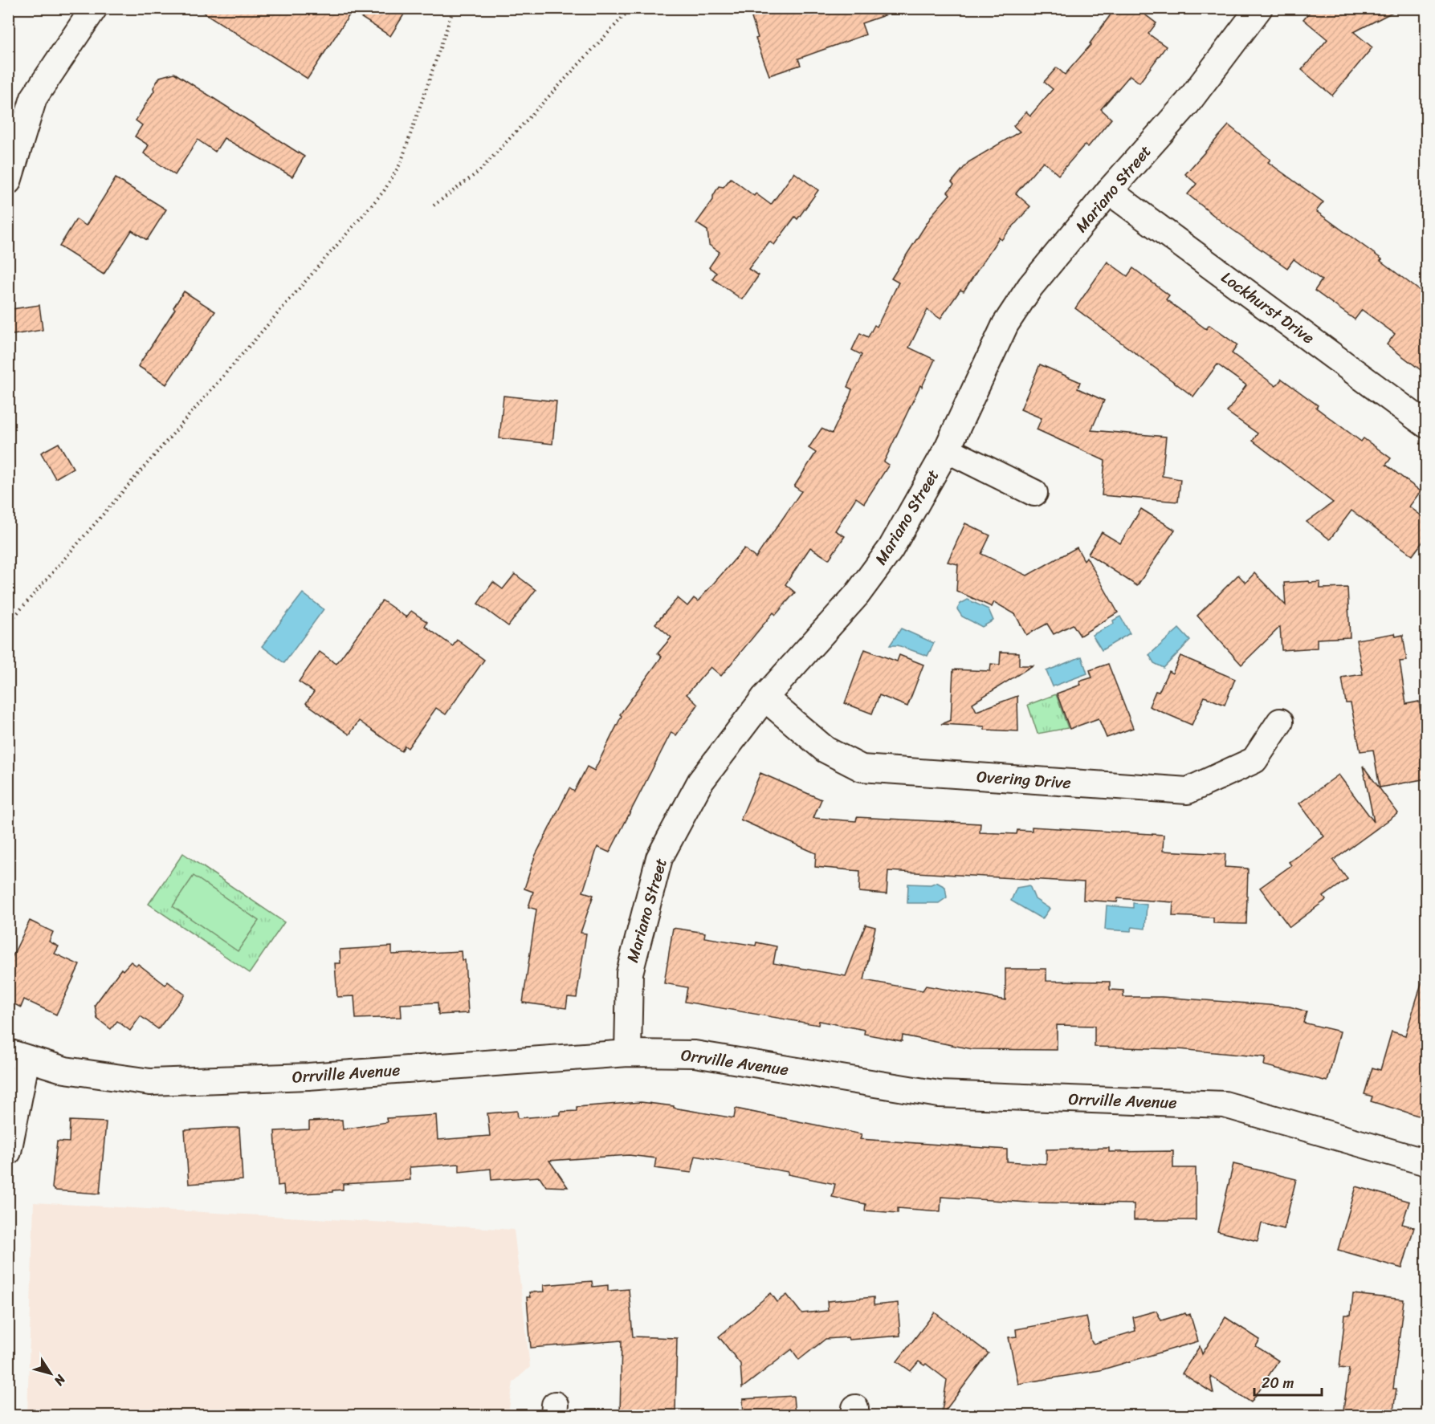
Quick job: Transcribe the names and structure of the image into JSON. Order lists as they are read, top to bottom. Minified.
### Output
{"streets":{"street":["Mariano Street","Lockhurst Drive","Overing Drive","Orrville Avenue"]},"crossings":[["Mariano Street","Lockhurst Drive"],["Mariano Street","Overing Drive"],["Mariano Street","Orrville Avenue"]],"scale_bar":"20 m","north":"bottom right"}
